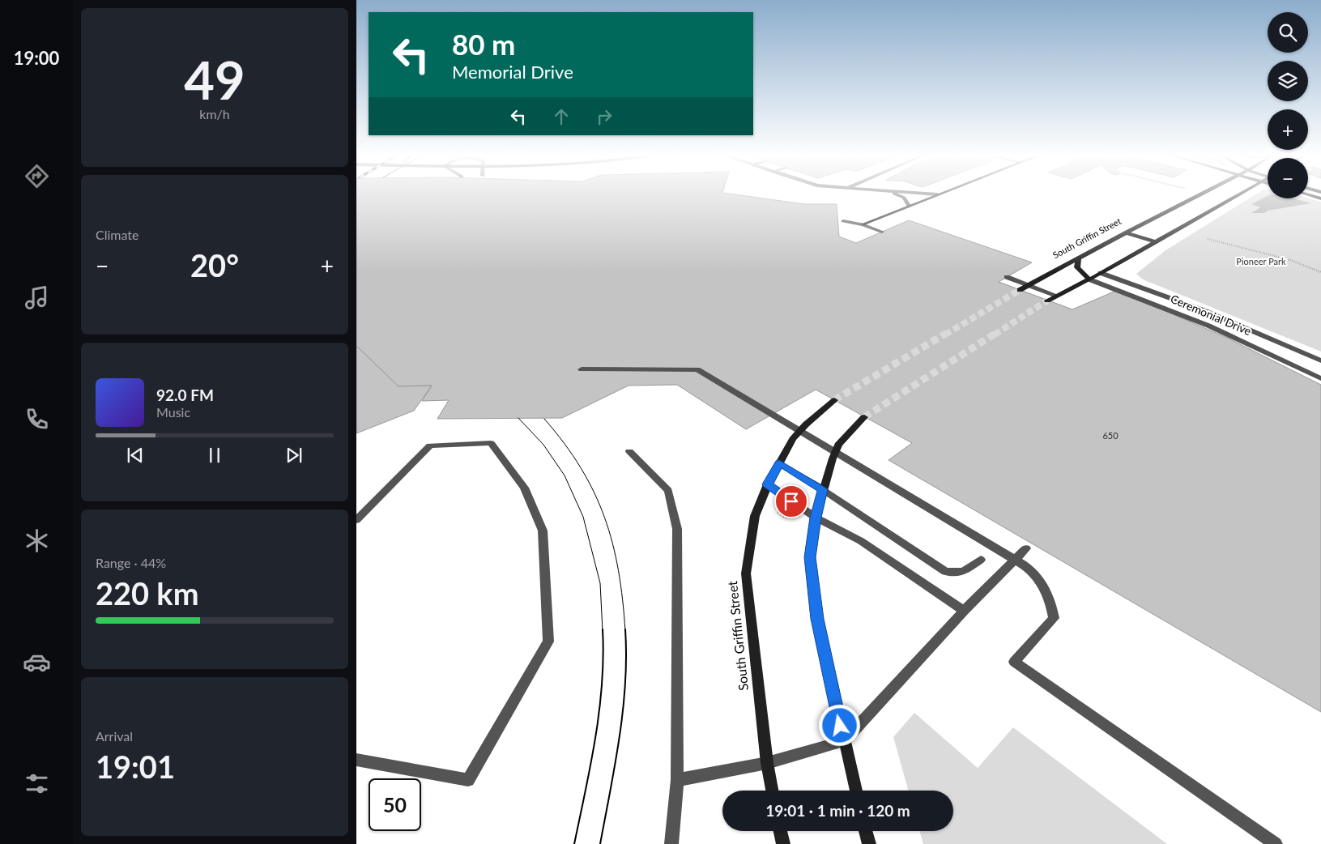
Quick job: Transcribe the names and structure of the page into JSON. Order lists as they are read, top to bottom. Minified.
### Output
{"streets":{"main road":["South Griffin Street"],"street":["Ceremonial Drive"]},"parks":["Pioneer Park"],"house_numbers":["650"],"page":{"tabs":"19:00","tile":[["49","km/h"],"Climate",["Range · 44%","220 km"],["Arrival","19:01"]],"map_buttons":["+","−"],"turn":["80 m","Memorial Drive"],"heat":["−","20°","+"],"song":["92.0 FM","Music"],"limit":"50","trip":"19:01 · 1 min · 120 m"}}
